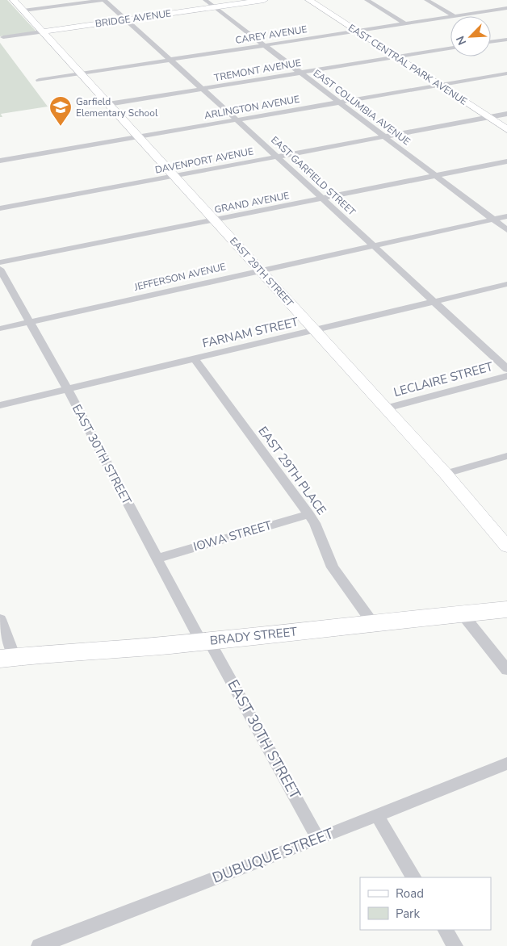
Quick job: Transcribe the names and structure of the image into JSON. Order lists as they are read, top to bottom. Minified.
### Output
{"streets":{"highway":["BRADY STREET"],"street":["BRIDGE AVENUE","CAREY AVENUE","EAST CENTRAL PARK AVENUE","TREMONT AVENUE","ARLINGTON AVENUE","EAST COLUMBIA AVENUE","DAVENPORT AVENUE","EAST GARFIELD STREET","GRAND AVENUE","EAST 29TH STREET","JEFFERSON AVENUE","FARNAM STREET","LECLAIRE STREET","EAST 30TH STREET","EAST 29TH PLACE","IOWA STREET","DUBUQUE STREET"]},"crossings":[["BRIDGE AVENUE","EAST COLUMBIA AVENUE"],["BRIDGE AVENUE","EAST GARFIELD STREET"],["BRIDGE AVENUE","EAST 29TH STREET"],["CAREY AVENUE","EAST CENTRAL PARK AVENUE"],["CAREY AVENUE","EAST COLUMBIA AVENUE"],["CAREY AVENUE","EAST GARFIELD STREET"],["CAREY AVENUE","EAST 29TH STREET"],["EAST CENTRAL PARK AVENUE","TREMONT AVENUE"],["EAST CENTRAL PARK AVENUE","ARLINGTON AVENUE"],["EAST CENTRAL PARK AVENUE","DAVENPORT AVENUE"],["TREMONT AVENUE","EAST COLUMBIA AVENUE"],["TREMONT AVENUE","EAST GARFIELD STREET"],["TREMONT AVENUE","EAST 29TH STREET"],["ARLINGTON AVENUE","EAST COLUMBIA AVENUE"],["ARLINGTON AVENUE","EAST GARFIELD STREET"],["ARLINGTON AVENUE","EAST 29TH STREET"],["EAST COLUMBIA AVENUE","DAVENPORT AVENUE"],["EAST COLUMBIA AVENUE","GRAND AVENUE"],["EAST COLUMBIA AVENUE","JEFFERSON AVENUE"],["DAVENPORT AVENUE","EAST GARFIELD STREET"],["DAVENPORT AVENUE","EAST 29TH STREET"],["EAST GARFIELD STREET","GRAND AVENUE"],["EAST GARFIELD STREET","JEFFERSON AVENUE"],["EAST GARFIELD STREET","FARNAM STREET"],["GRAND AVENUE","EAST 29TH STREET"],["EAST 29TH STREET","JEFFERSON AVENUE"],["EAST 29TH STREET","FARNAM STREET"],["EAST 29TH STREET","LECLAIRE STREET"],["JEFFERSON AVENUE","EAST 30TH STREET"],["FARNAM STREET","EAST 30TH STREET"],["FARNAM STREET","EAST 29TH PLACE"],["EAST 30TH STREET","IOWA STREET"],["EAST 30TH STREET","BRADY STREET"],["EAST 30TH STREET","DUBUQUE STREET"],["EAST 29TH PLACE","IOWA STREET"],["EAST 29TH PLACE","BRADY STREET"]],"places":{"school or university":["Garfield Elementary School"]},"legend":["Road","Park"],"north":"bottom left"}
